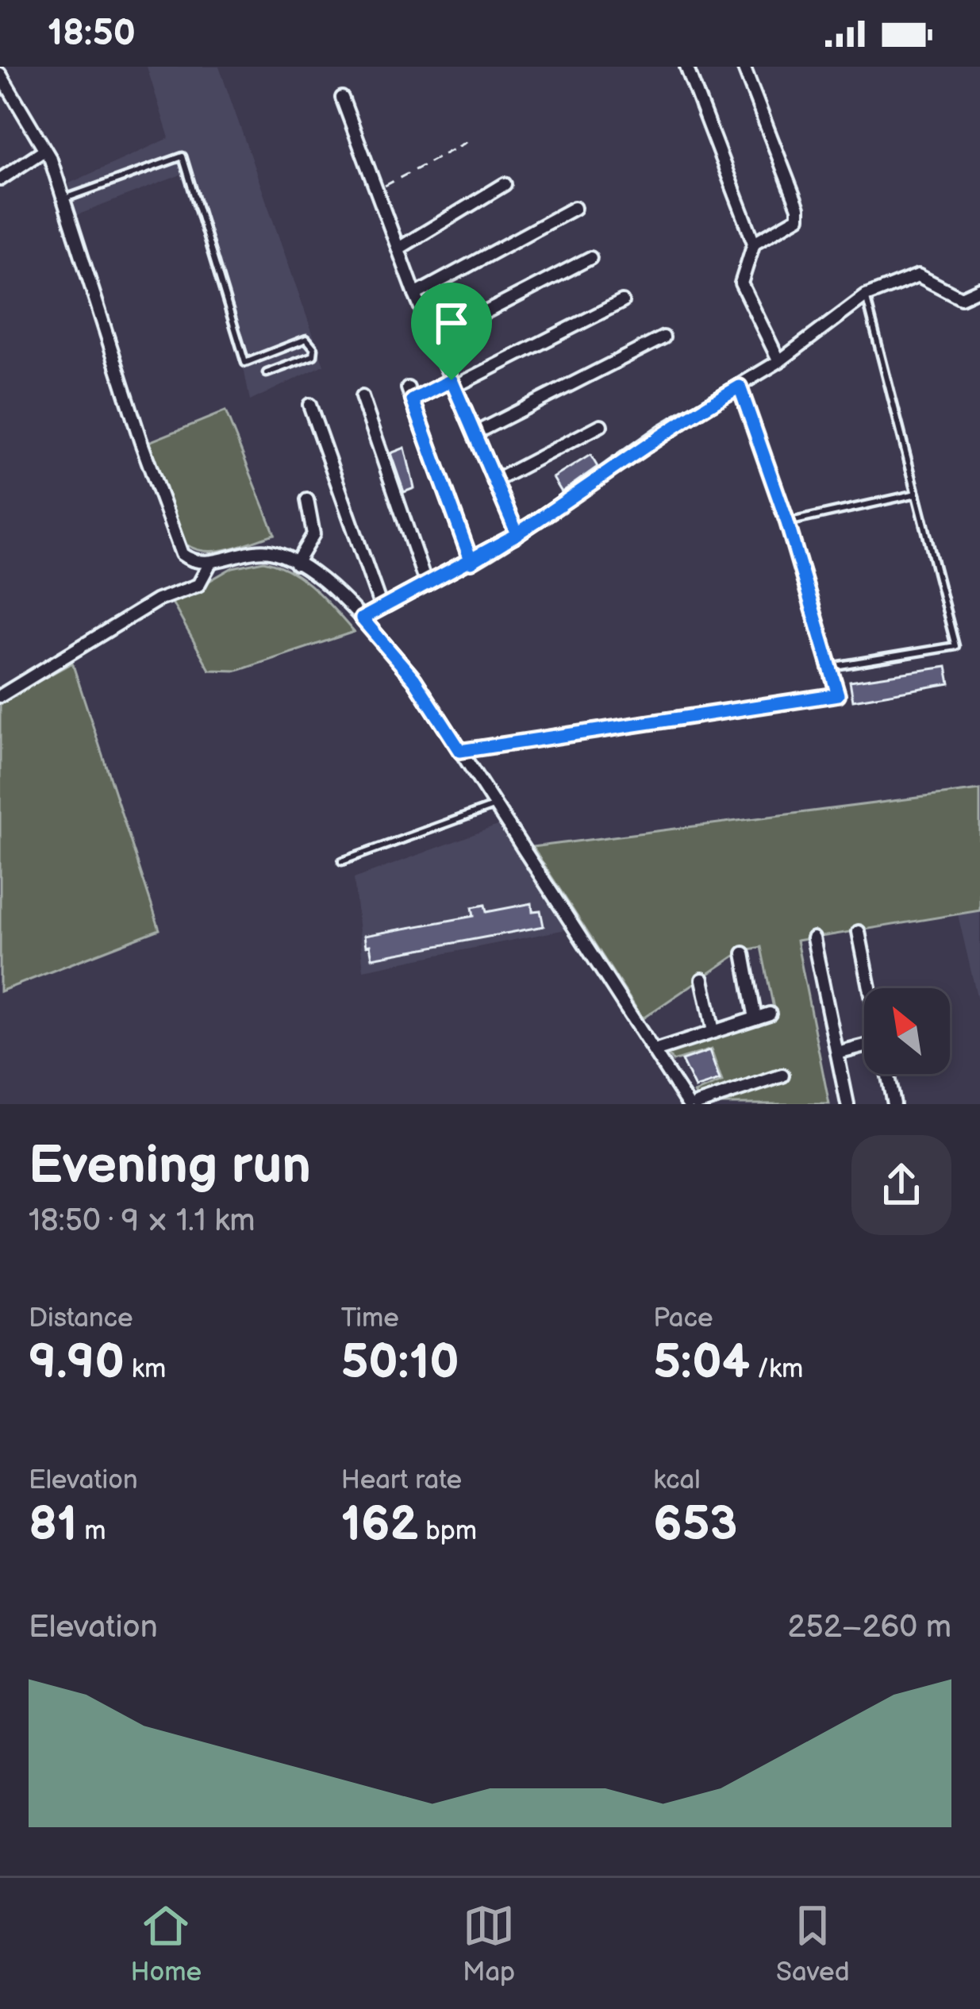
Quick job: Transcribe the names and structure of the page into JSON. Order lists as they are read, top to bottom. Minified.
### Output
{"north":"top left","page":{"status":"18:50","heading":["Evening run","18:50 · 9 × 1.1 km"],"stats":[["Distance","9.90 km"],["Time","50:10"],["Pace","5:04 /km"],["Elevation","81 m"],["Heart rate","162 bpm"],["kcal","653"]],"chart":["Elevation","252–260 m"],"tabs":["Home","Map","Saved"]}}
